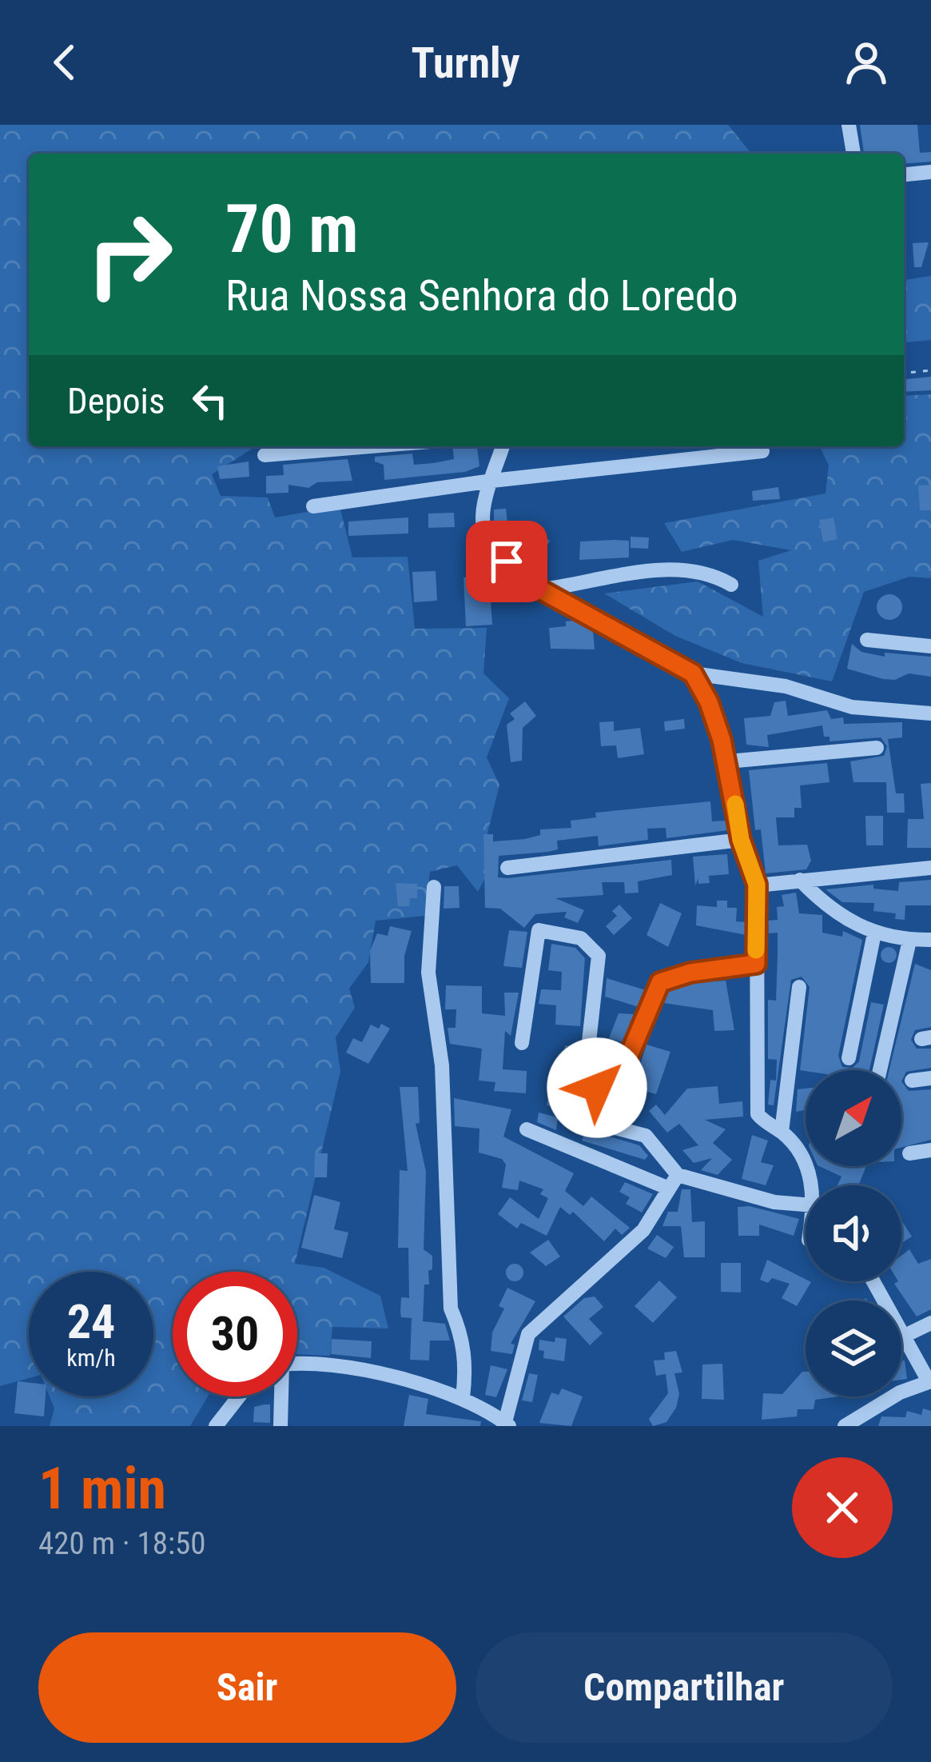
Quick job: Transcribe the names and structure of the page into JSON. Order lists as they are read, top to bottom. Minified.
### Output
{"north":"top right","page":{"header":"Turnly","turn":["70 m","Rua Nossa Senhora do Loredo"],"then":"Depois","speed":"24 km/h","limit":"30","heading":["1 min","420 m · 18:50"],"buttons":["Sair","Compartilhar"]}}
